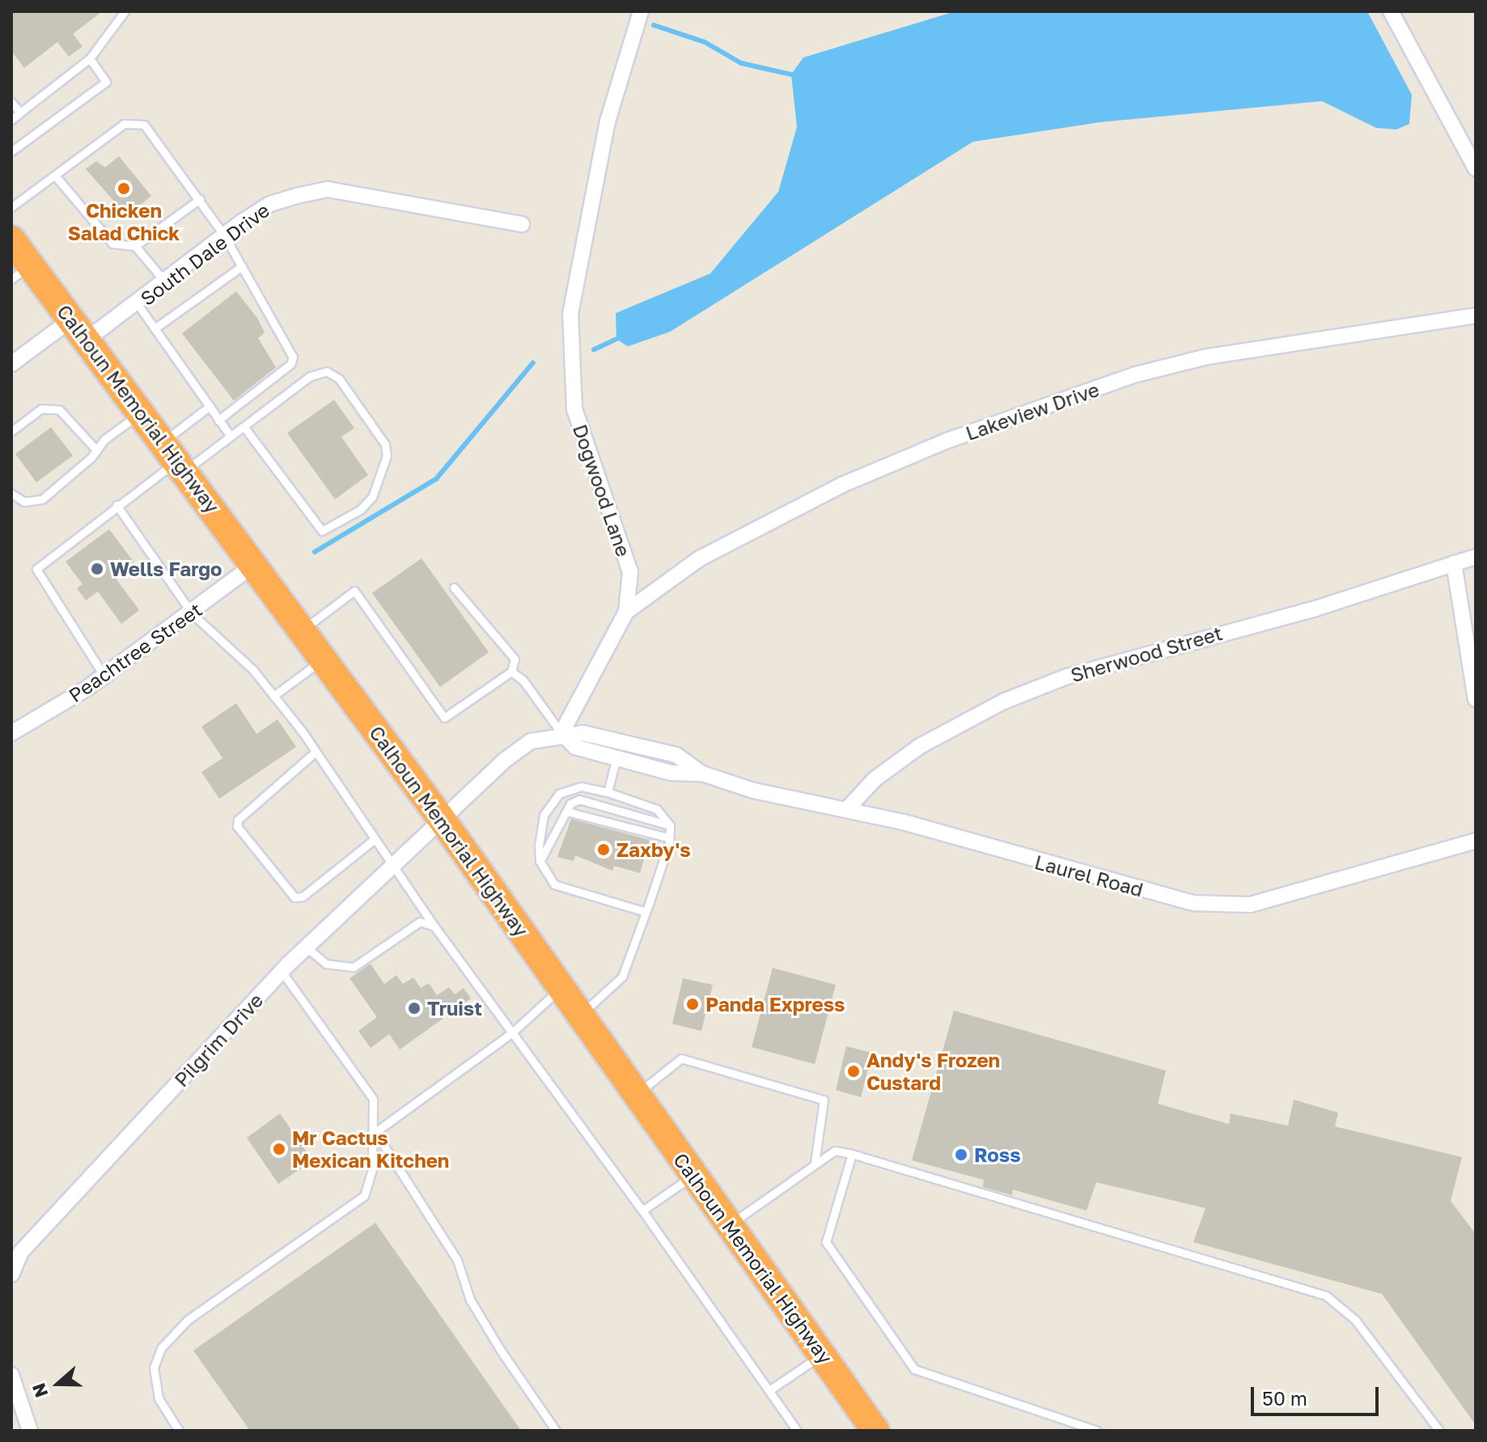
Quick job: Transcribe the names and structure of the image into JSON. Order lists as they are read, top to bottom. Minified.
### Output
{"streets":{"highway":["Calhoun Memorial Highway"],"street":["South Dale Drive","Lakeview Drive","Dogwood Lane","Peachtree Street","Sherwood Street","Laurel Road","Pilgrim Drive"]},"crossings":[["South Dale Drive","Calhoun Memorial Highway"],["Calhoun Memorial Highway","Peachtree Street"],["Calhoun Memorial Highway","Pilgrim Drive"],["Lakeview Drive","Dogwood Lane"],["Dogwood Lane","Laurel Road"],["Sherwood Street","Laurel Road"]],"places":["Chicken Salad Chick","Wells Fargo","Zaxby's","Panda Express","Truist","Andy's Frozen Custard","Mr Cactus Mexican Kitchen","Ross"],"scale_bar":"50 m","north":"left"}
